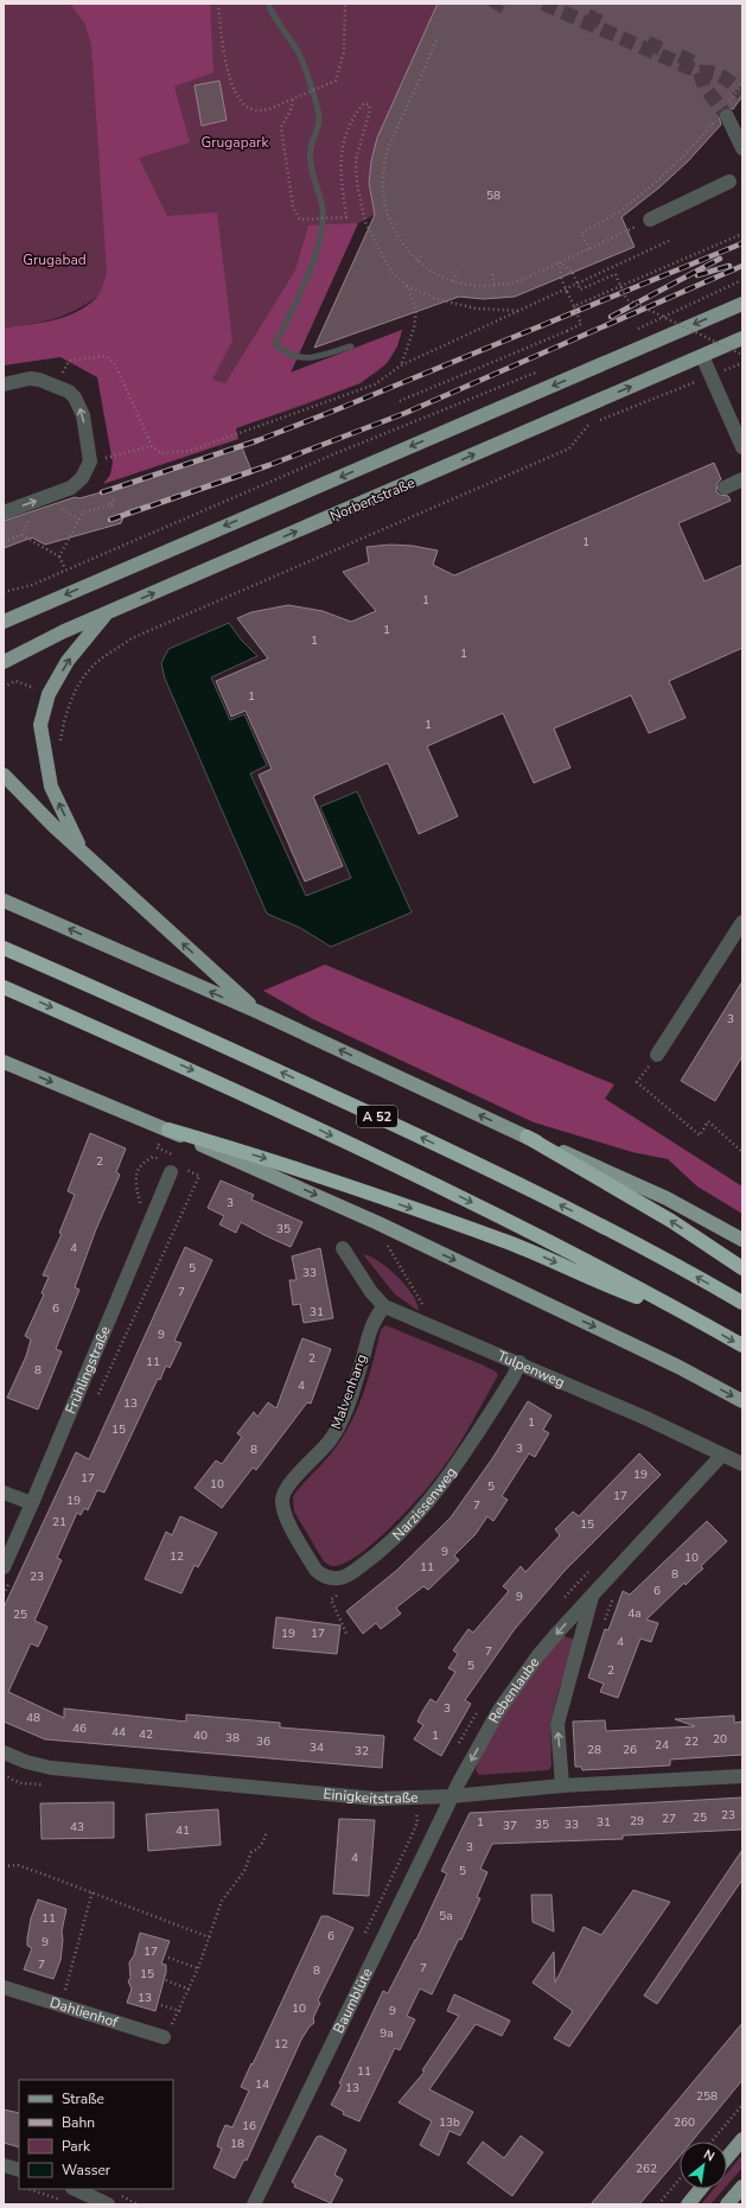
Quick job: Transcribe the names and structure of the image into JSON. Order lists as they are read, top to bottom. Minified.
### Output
{"streets":{"highway":["A 52"],"main road":["Norbertstraße"],"street":["Tulpenweg","Frühlingstraße","Malvenhang","Narzissenweg","Rebenlaube","Einigkeitstraße","Baumblüte","Dahlienhof"]},"crossings":[["Tulpenweg","Malvenhang"],["Tulpenweg","Narzissenweg"],["Tulpenweg","Rebenlaube"],["Malvenhang","Narzissenweg"],["Rebenlaube","Einigkeitstraße"],["Rebenlaube","Baumblüte"],["Einigkeitstraße","Baumblüte"]],"parks":["Grugapark","Grugabad"],"house_numbers":["58","1","1","1","1","1","1","1","3","2","3","35","4","5","33","7","6","31","9","2","11","8","4","13","1","15","3","8","19","17","10","5","17","19","7","21","15","9","12","10","11","8","23","6","9","4a","25","19","17","4","7","5","2","3","48","46","44","42","40","1","38","20","36","22","24","34","28","26","32","23","25","27","29","1","31","35","33","37","43","41","3","4","5","5a","11","6","9","17","7","7","8","15","13","10","9","9a","12","11","14","13","258","13b","260","16","18","262"],"legend":["Straße","Bahn","Park","Wasser"],"north":"top right"}
